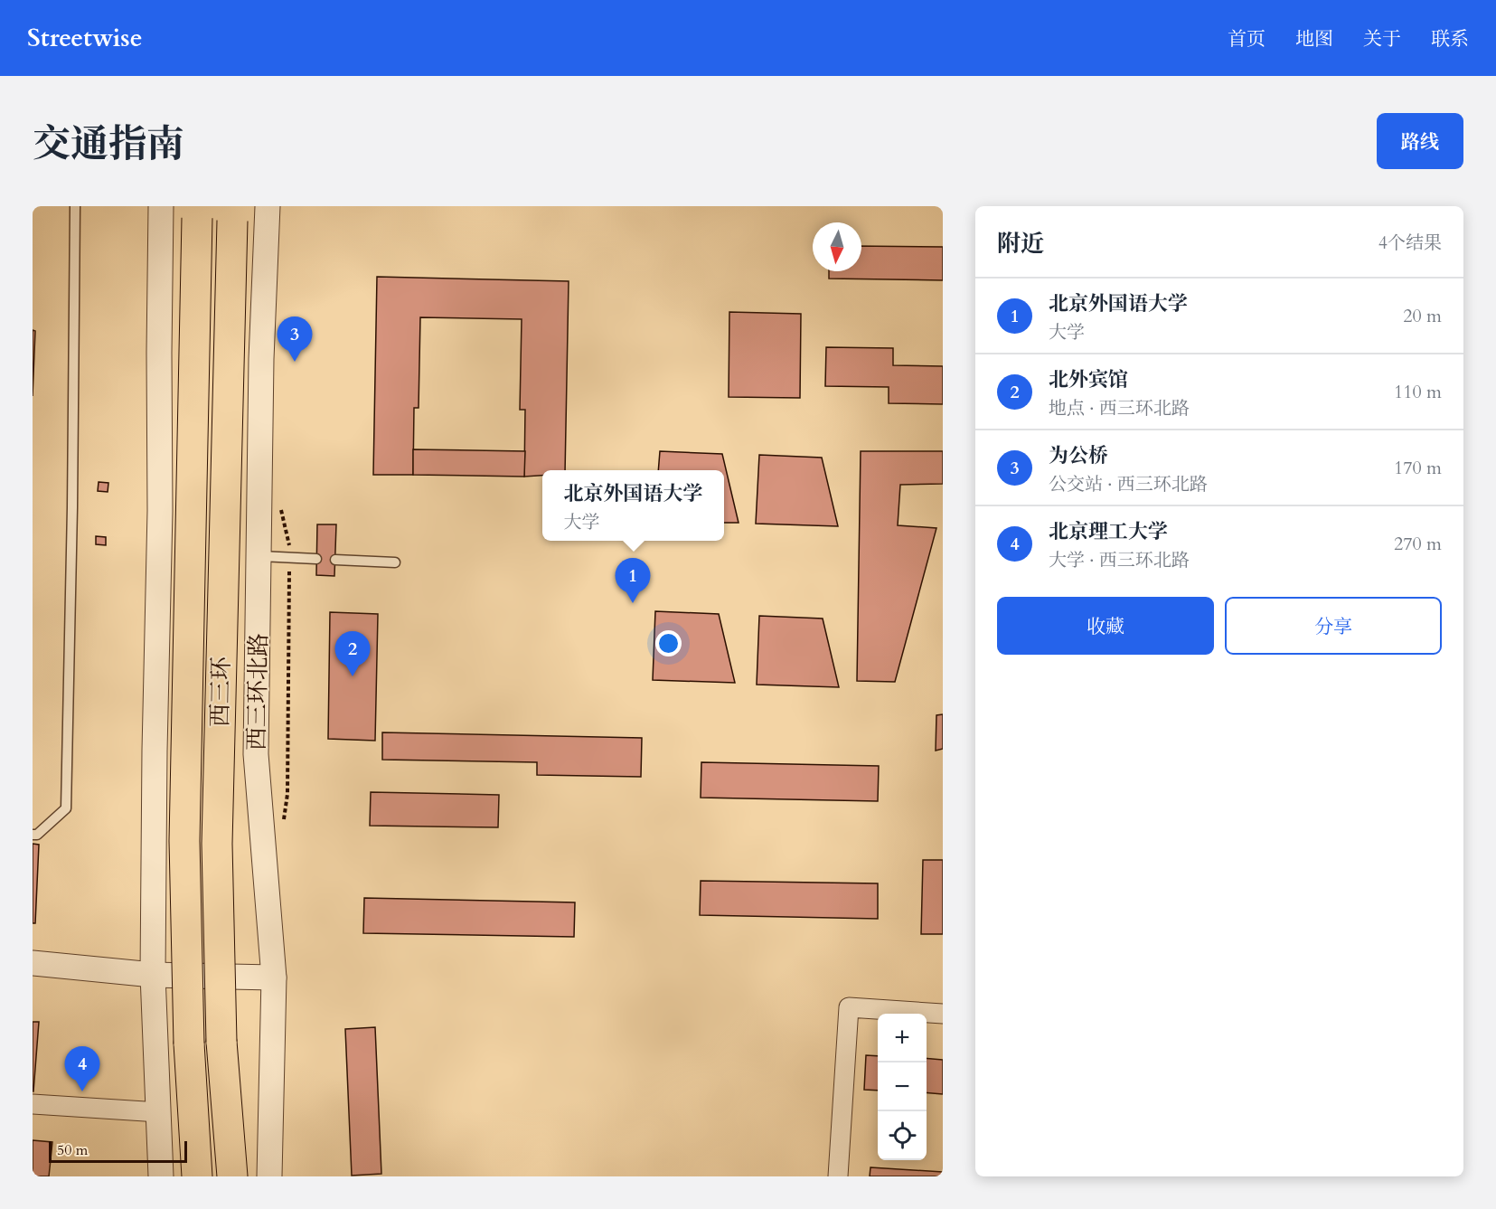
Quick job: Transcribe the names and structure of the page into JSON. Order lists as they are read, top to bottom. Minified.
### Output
{"streets":{"highway":["西三环"],"street":["西三环北路"]},"scale_bar":"50 m","north":"bottom","page":{"header":"Streetwise","nav":["首页","地图","关于","联系"],"title":"交通指南","buttons":["路线",["收藏","分享"]],"heading":["附近","4个结果"],"list":[{"mark":"1","name":"北京外国语大学","note":"大学","value":"20 m"},{"mark":"2","name":"北外宾馆","note":"地点 · 西三环北路","value":"110 m"},{"mark":"3","name":"为公桥","note":"公交站 · 西三环北路","value":"170 m"},{"mark":"4","name":"北京理工大学","note":"大学 · 西三环北路","value":"270 m"}],"pins":["3","1","2","4"],"popup":["北京外国语大学","大学"],"map_buttons":["+","−"],"scale":"50 m"}}
